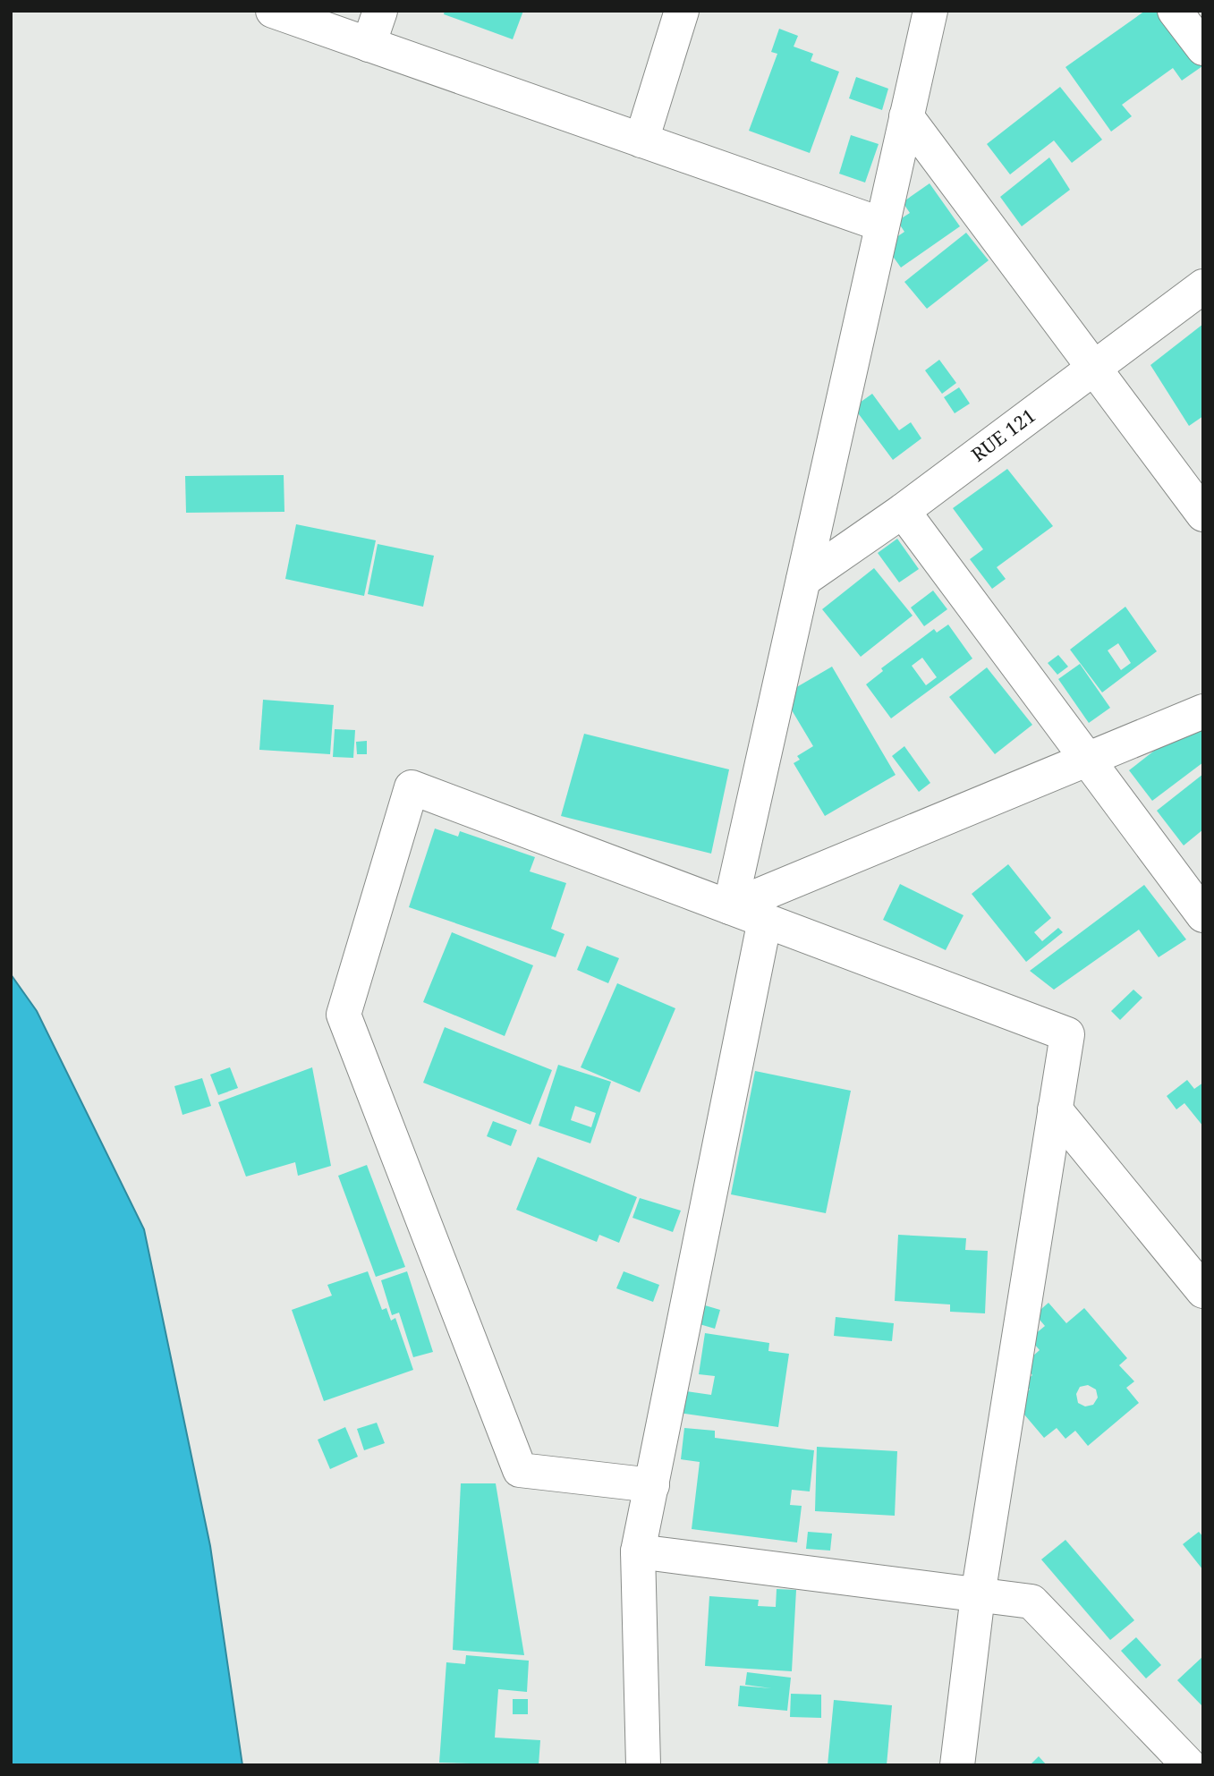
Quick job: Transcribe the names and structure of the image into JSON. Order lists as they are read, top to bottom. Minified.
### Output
{"streets":{"street":["RUE 121"]}}
